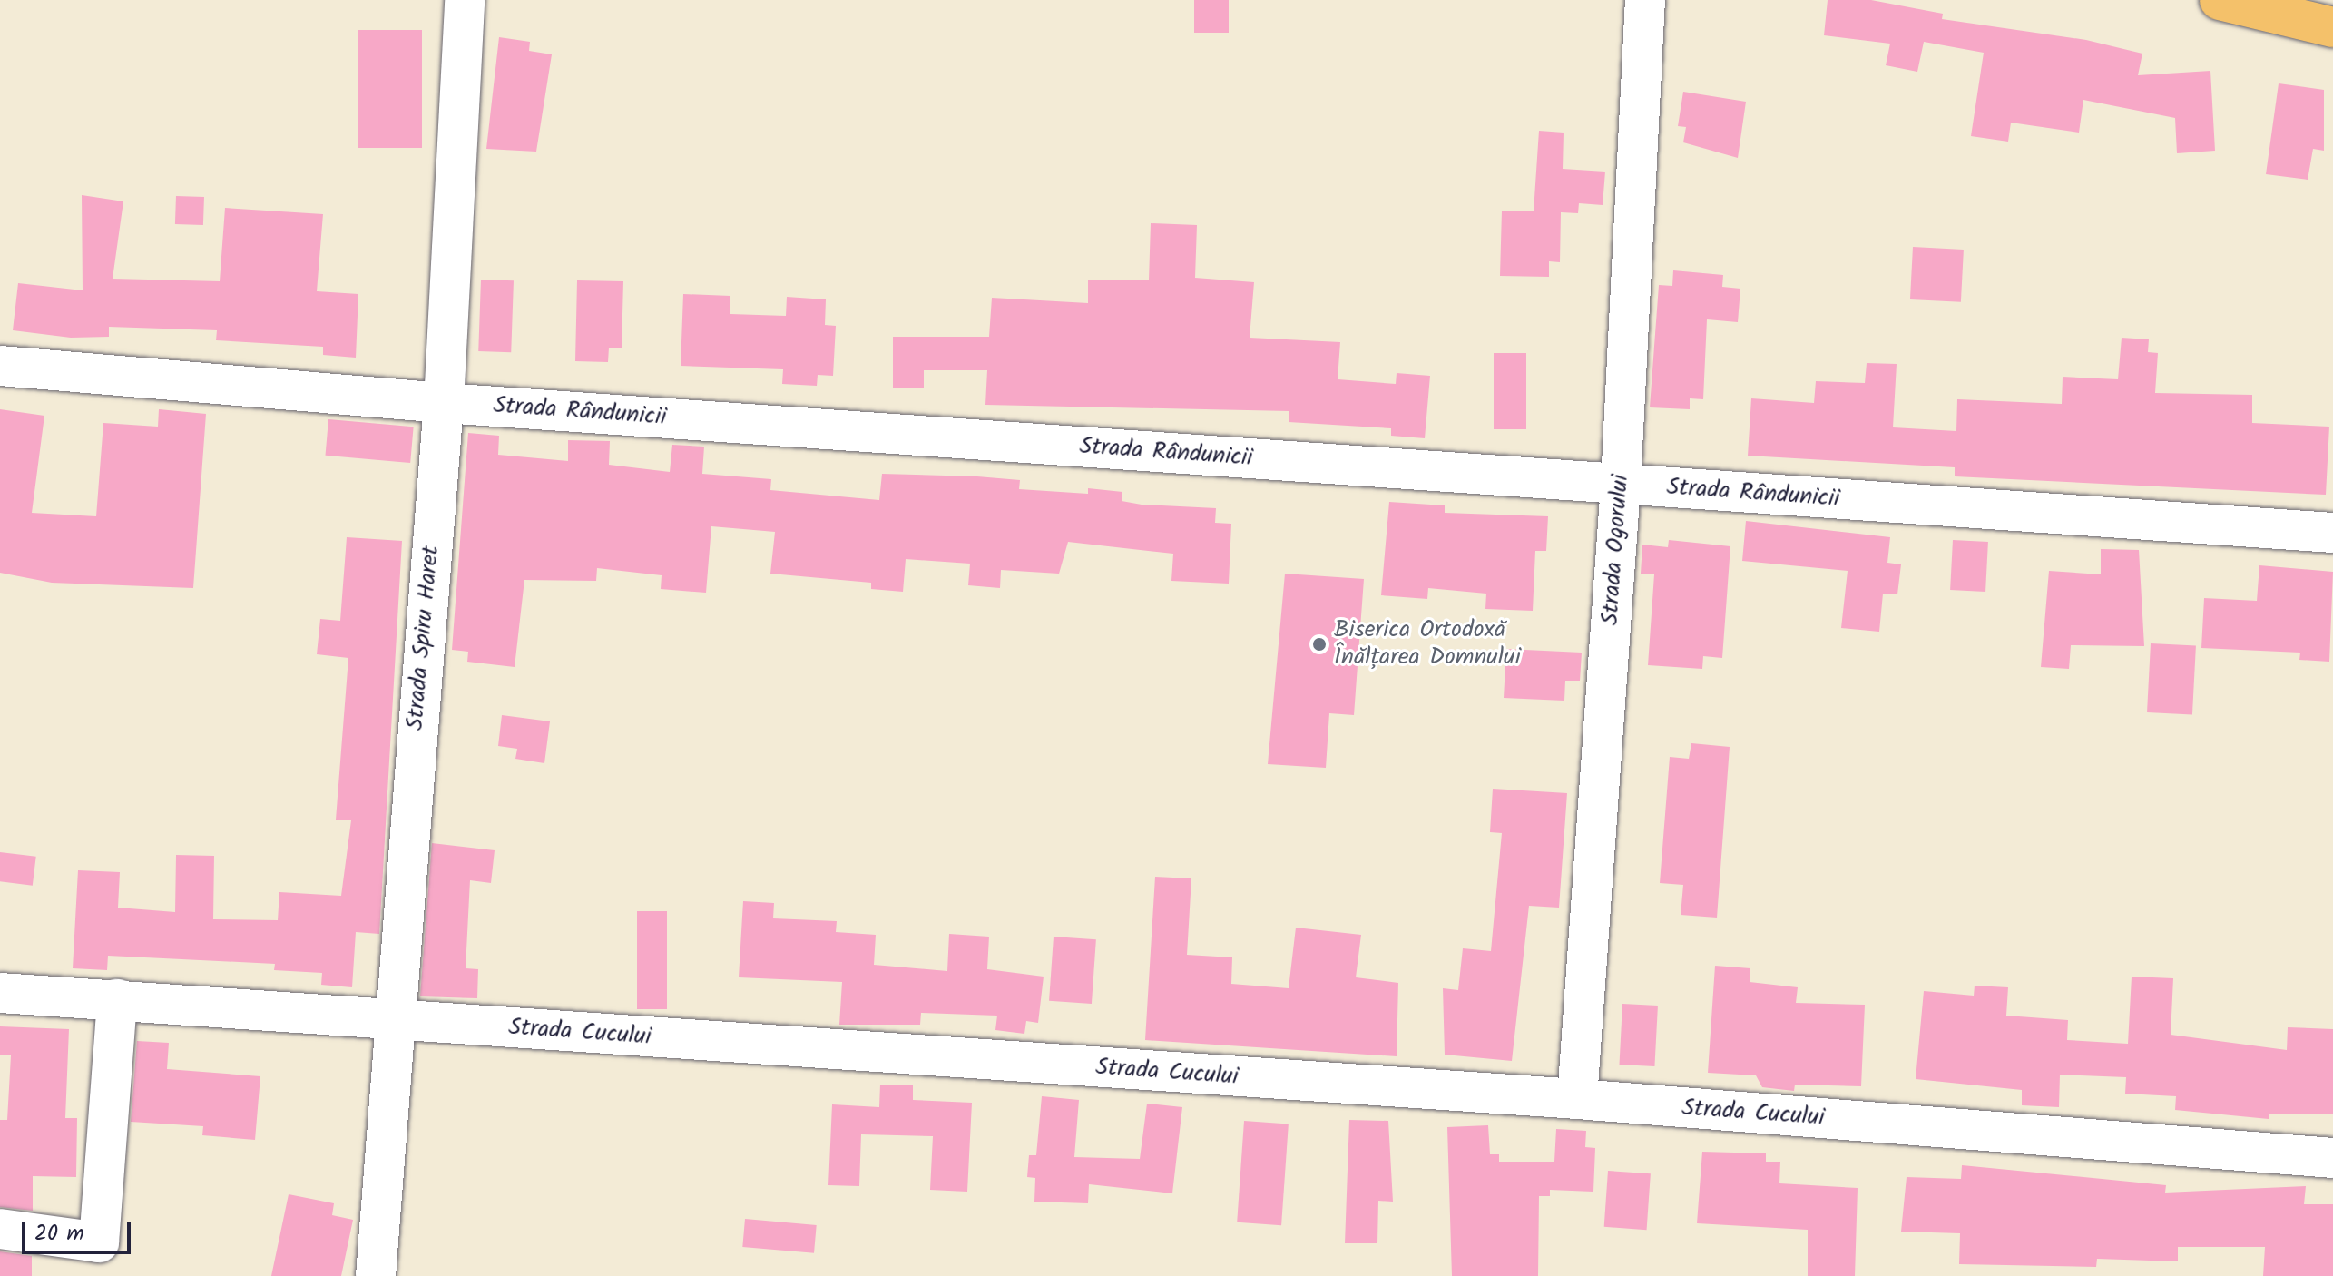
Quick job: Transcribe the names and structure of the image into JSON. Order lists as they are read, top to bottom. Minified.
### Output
{"streets":{"street":["Strada Rândunicii","Strada Ogorului","Strada Spiru Haret","Strada Cucului"]},"crossings":[["Strada Rândunicii","Strada Ogorului"],["Strada Rândunicii","Strada Spiru Haret"],["Strada Ogorului","Strada Cucului"],["Strada Spiru Haret","Strada Cucului"]],"places":["Biserica Ortodoxă Înălțarea Domnului"],"scale_bar":"20 m"}
